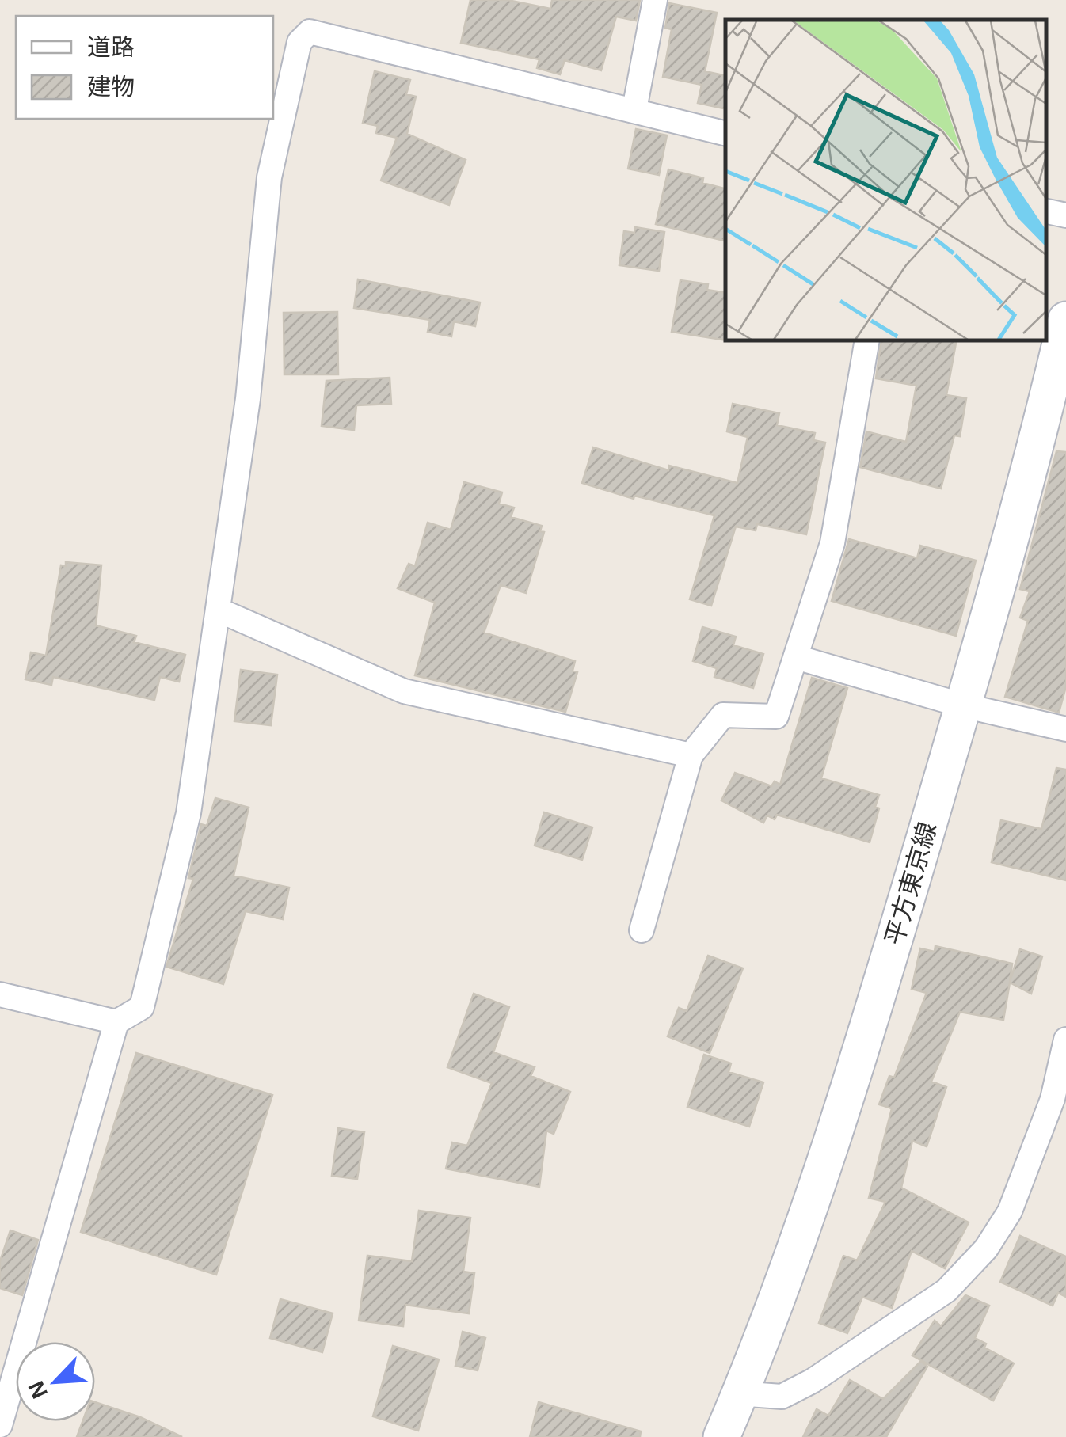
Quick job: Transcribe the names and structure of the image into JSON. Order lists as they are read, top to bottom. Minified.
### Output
{"streets":{"main road":["平方東京線"]},"legend":["道路","建物"],"north":"bottom left"}
